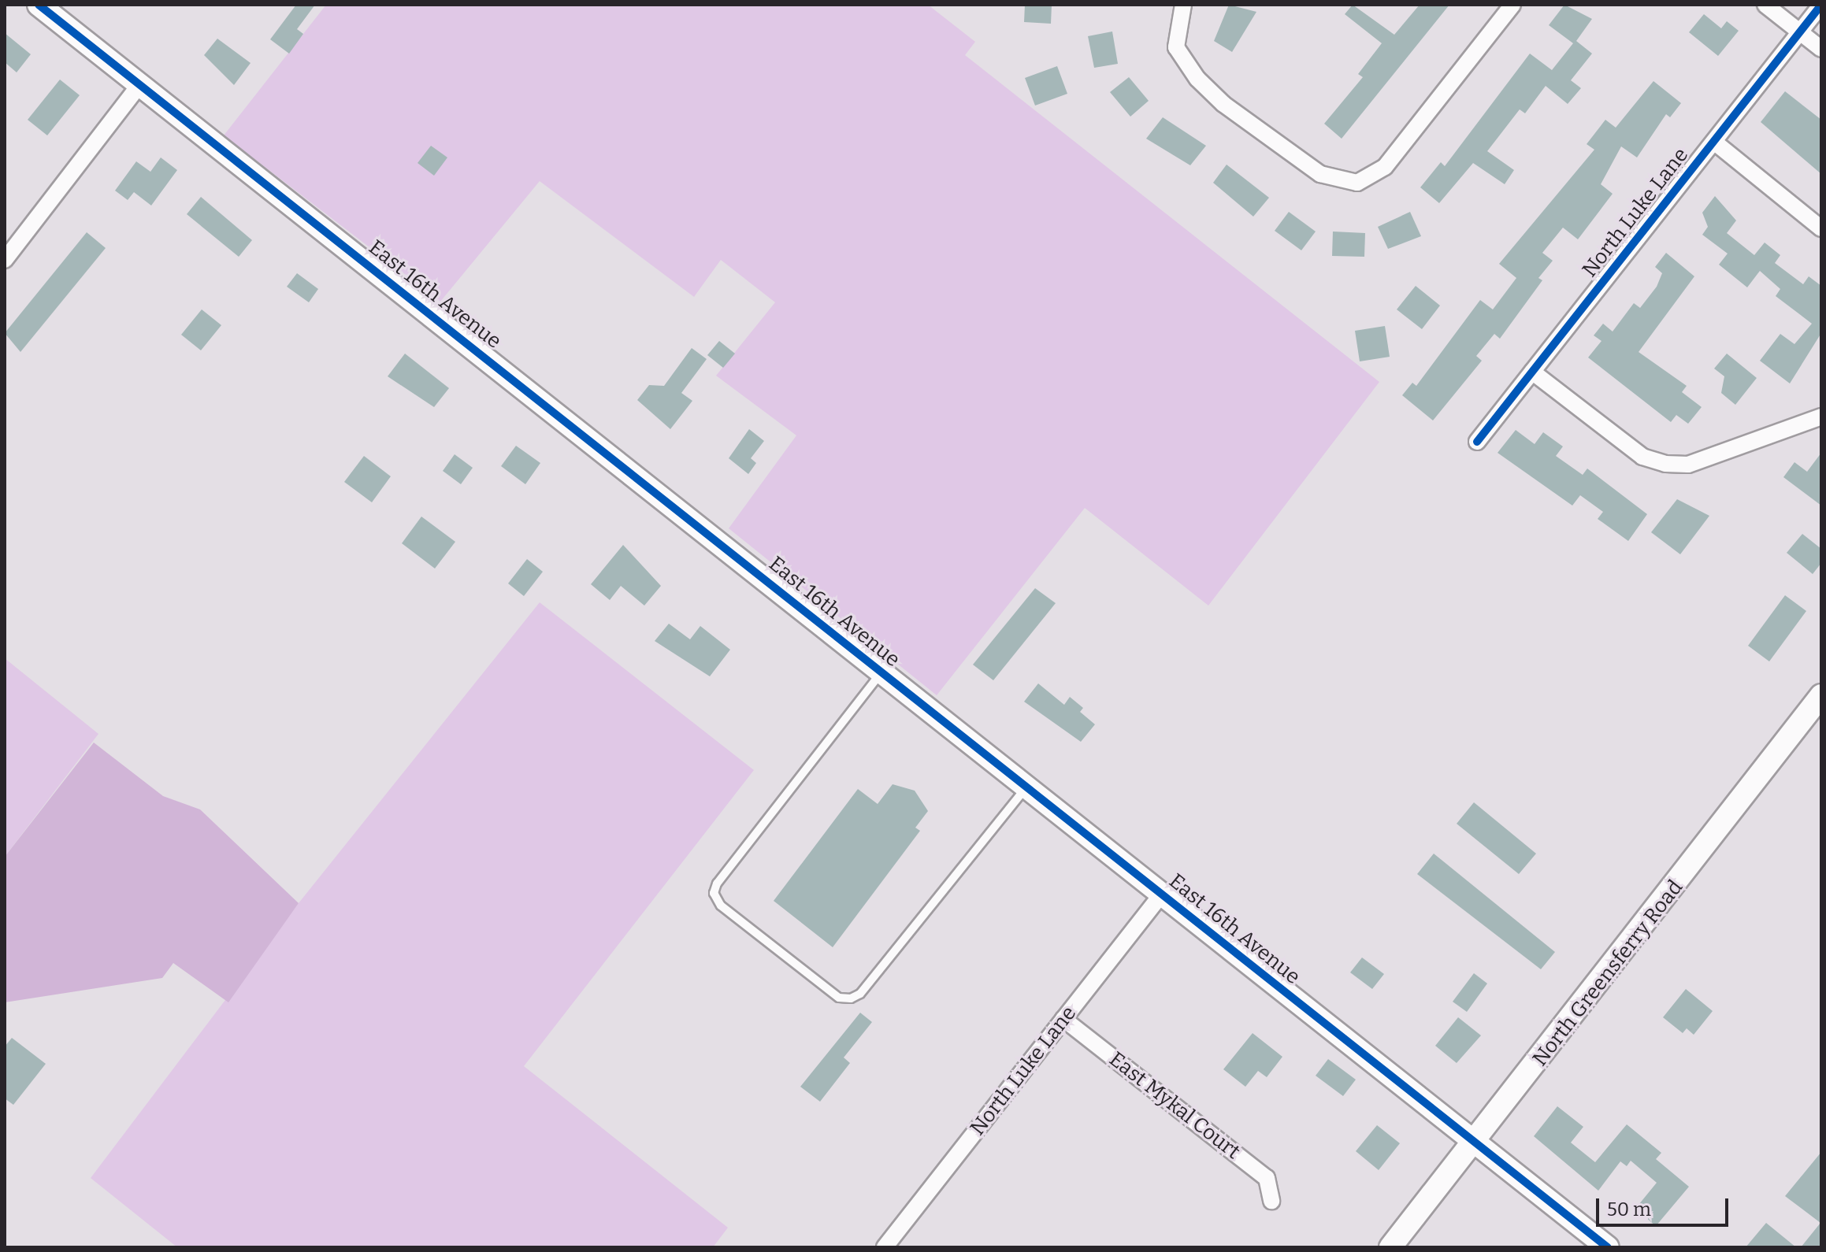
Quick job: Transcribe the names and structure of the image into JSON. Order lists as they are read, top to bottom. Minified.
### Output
{"streets":{"street":["North Luke Lane","East 16th Avenue","North Greensferry Road","East Mykal Court"]},"crossings":[["North Luke Lane","East 16th Avenue"],["North Luke Lane","East Mykal Court"],["East 16th Avenue","North Greensferry Road"]],"scale_bar":"50 m"}
